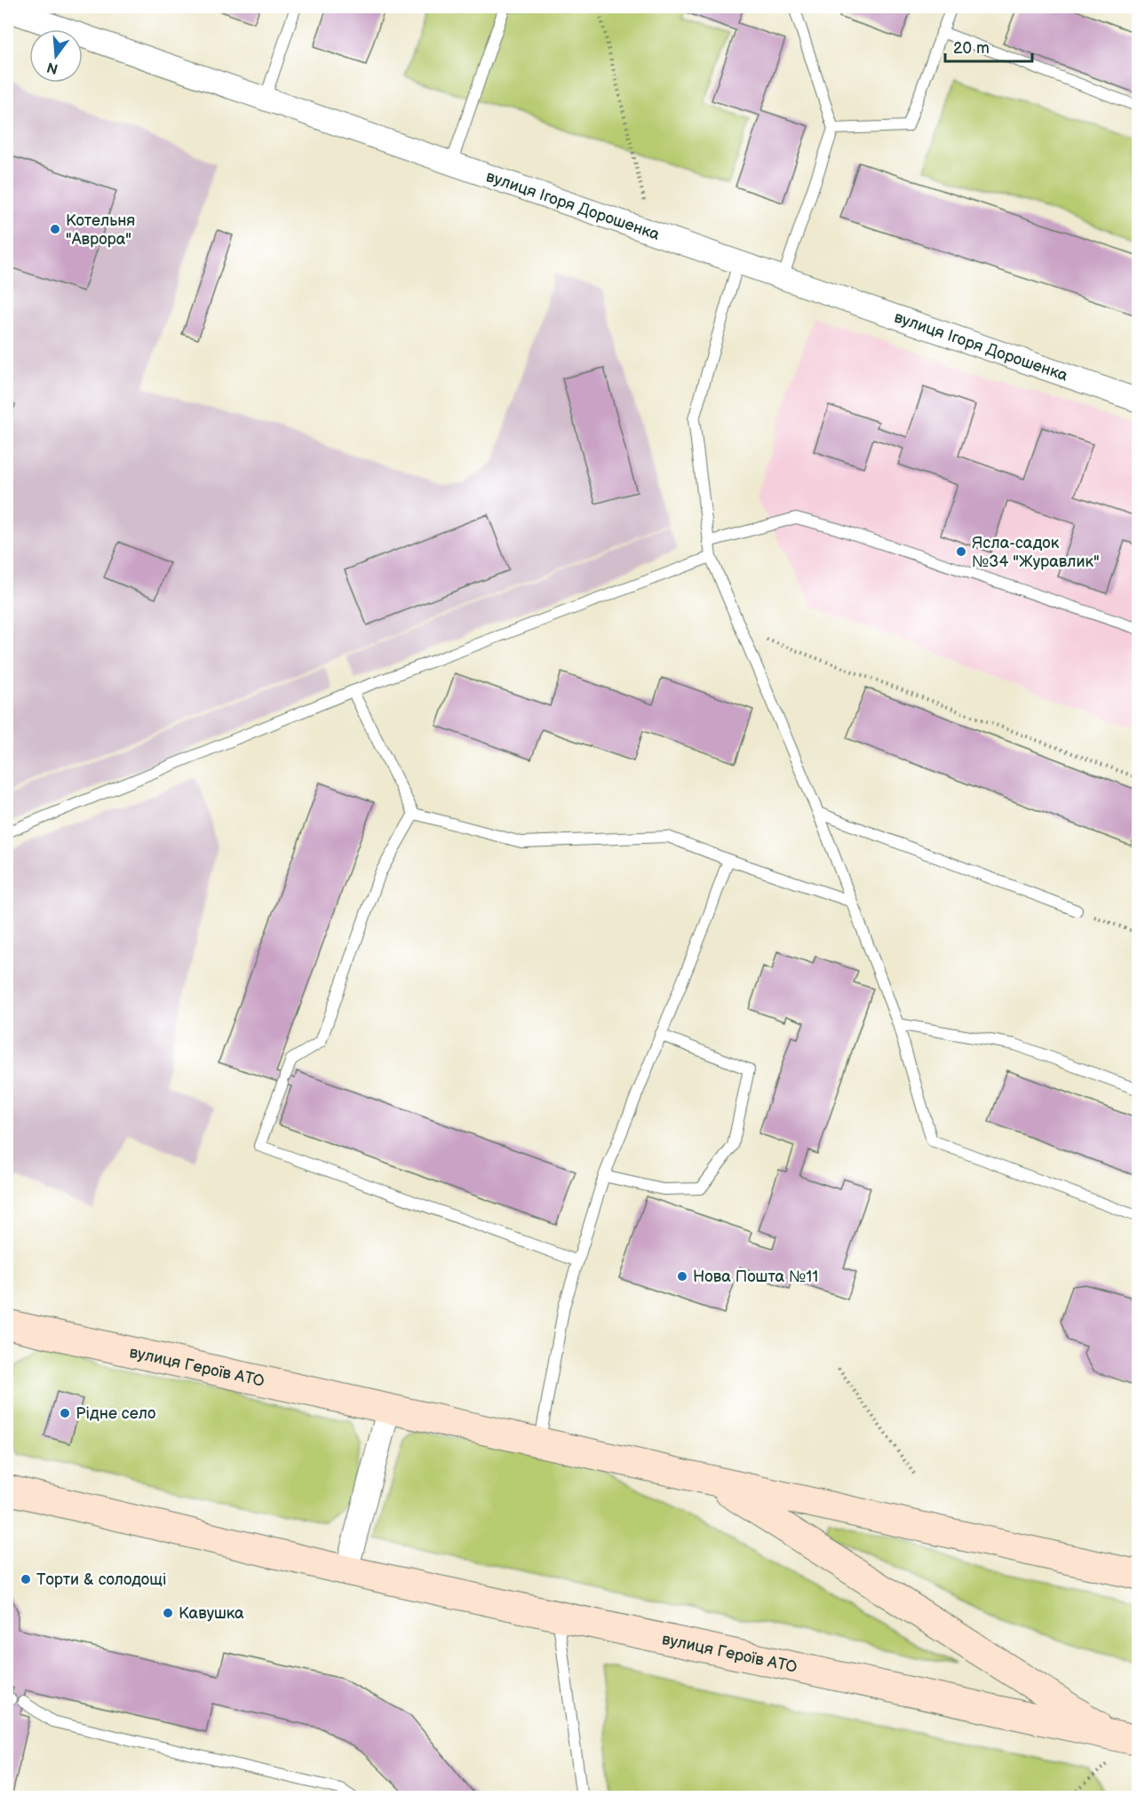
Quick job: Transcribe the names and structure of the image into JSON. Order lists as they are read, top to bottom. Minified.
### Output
{"streets":{"main road":["вулиця Героїв АТО"],"street":["вулиця Ігоря Дорошенка"]},"places":["Котельня \"Аврора\"","Ясла-садок №34 \"Журавлик\"","Нова Пошта №11","Рідне село","Торти & солодощі","Кавушка"],"scale_bar":"20 m","north":"bottom"}
